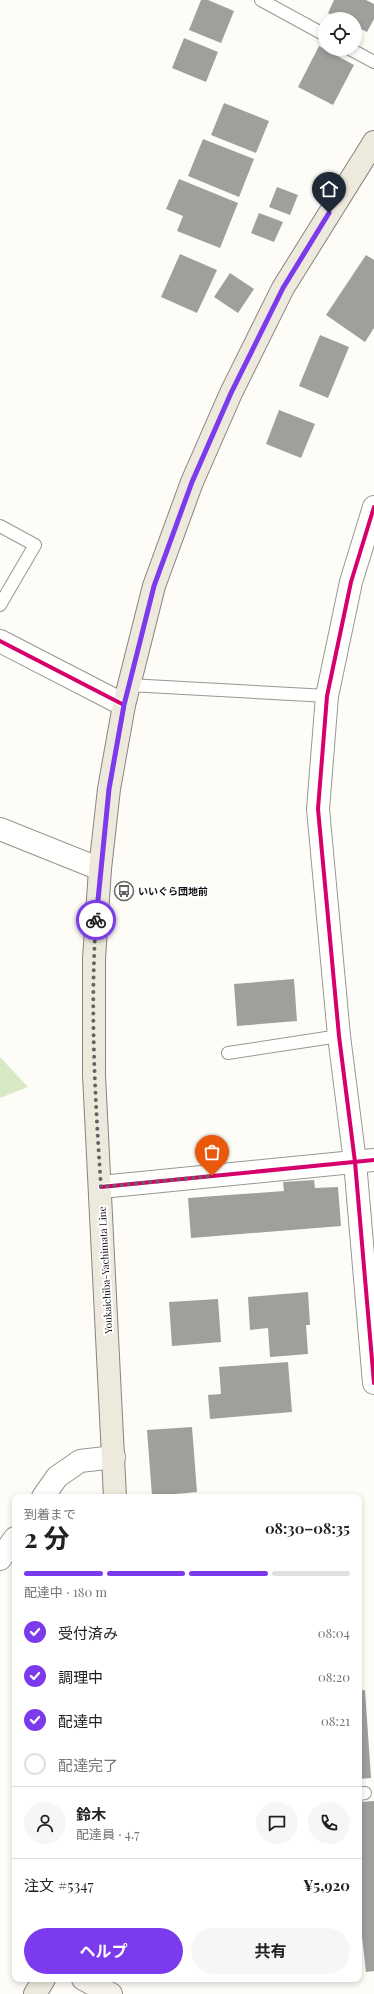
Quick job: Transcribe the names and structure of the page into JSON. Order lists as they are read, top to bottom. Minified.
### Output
{"streets":{"main road":["Youkaichiba-Yachimata Line"]},"places":{"bus stop":["いいぐら団地前"]},"page":{"heading":["2 分","到着まで","08:30–08:35"],"panel":["鈴木","配達員 · 4.7","注文 #5347","¥5,920"],"bar":"配達中 · 180 m","list":[["受付済み","08:04"],["調理中","08:20"],["配達中","08:21"],"配達完了"],"buttons":["ヘルプ","共有"]}}
